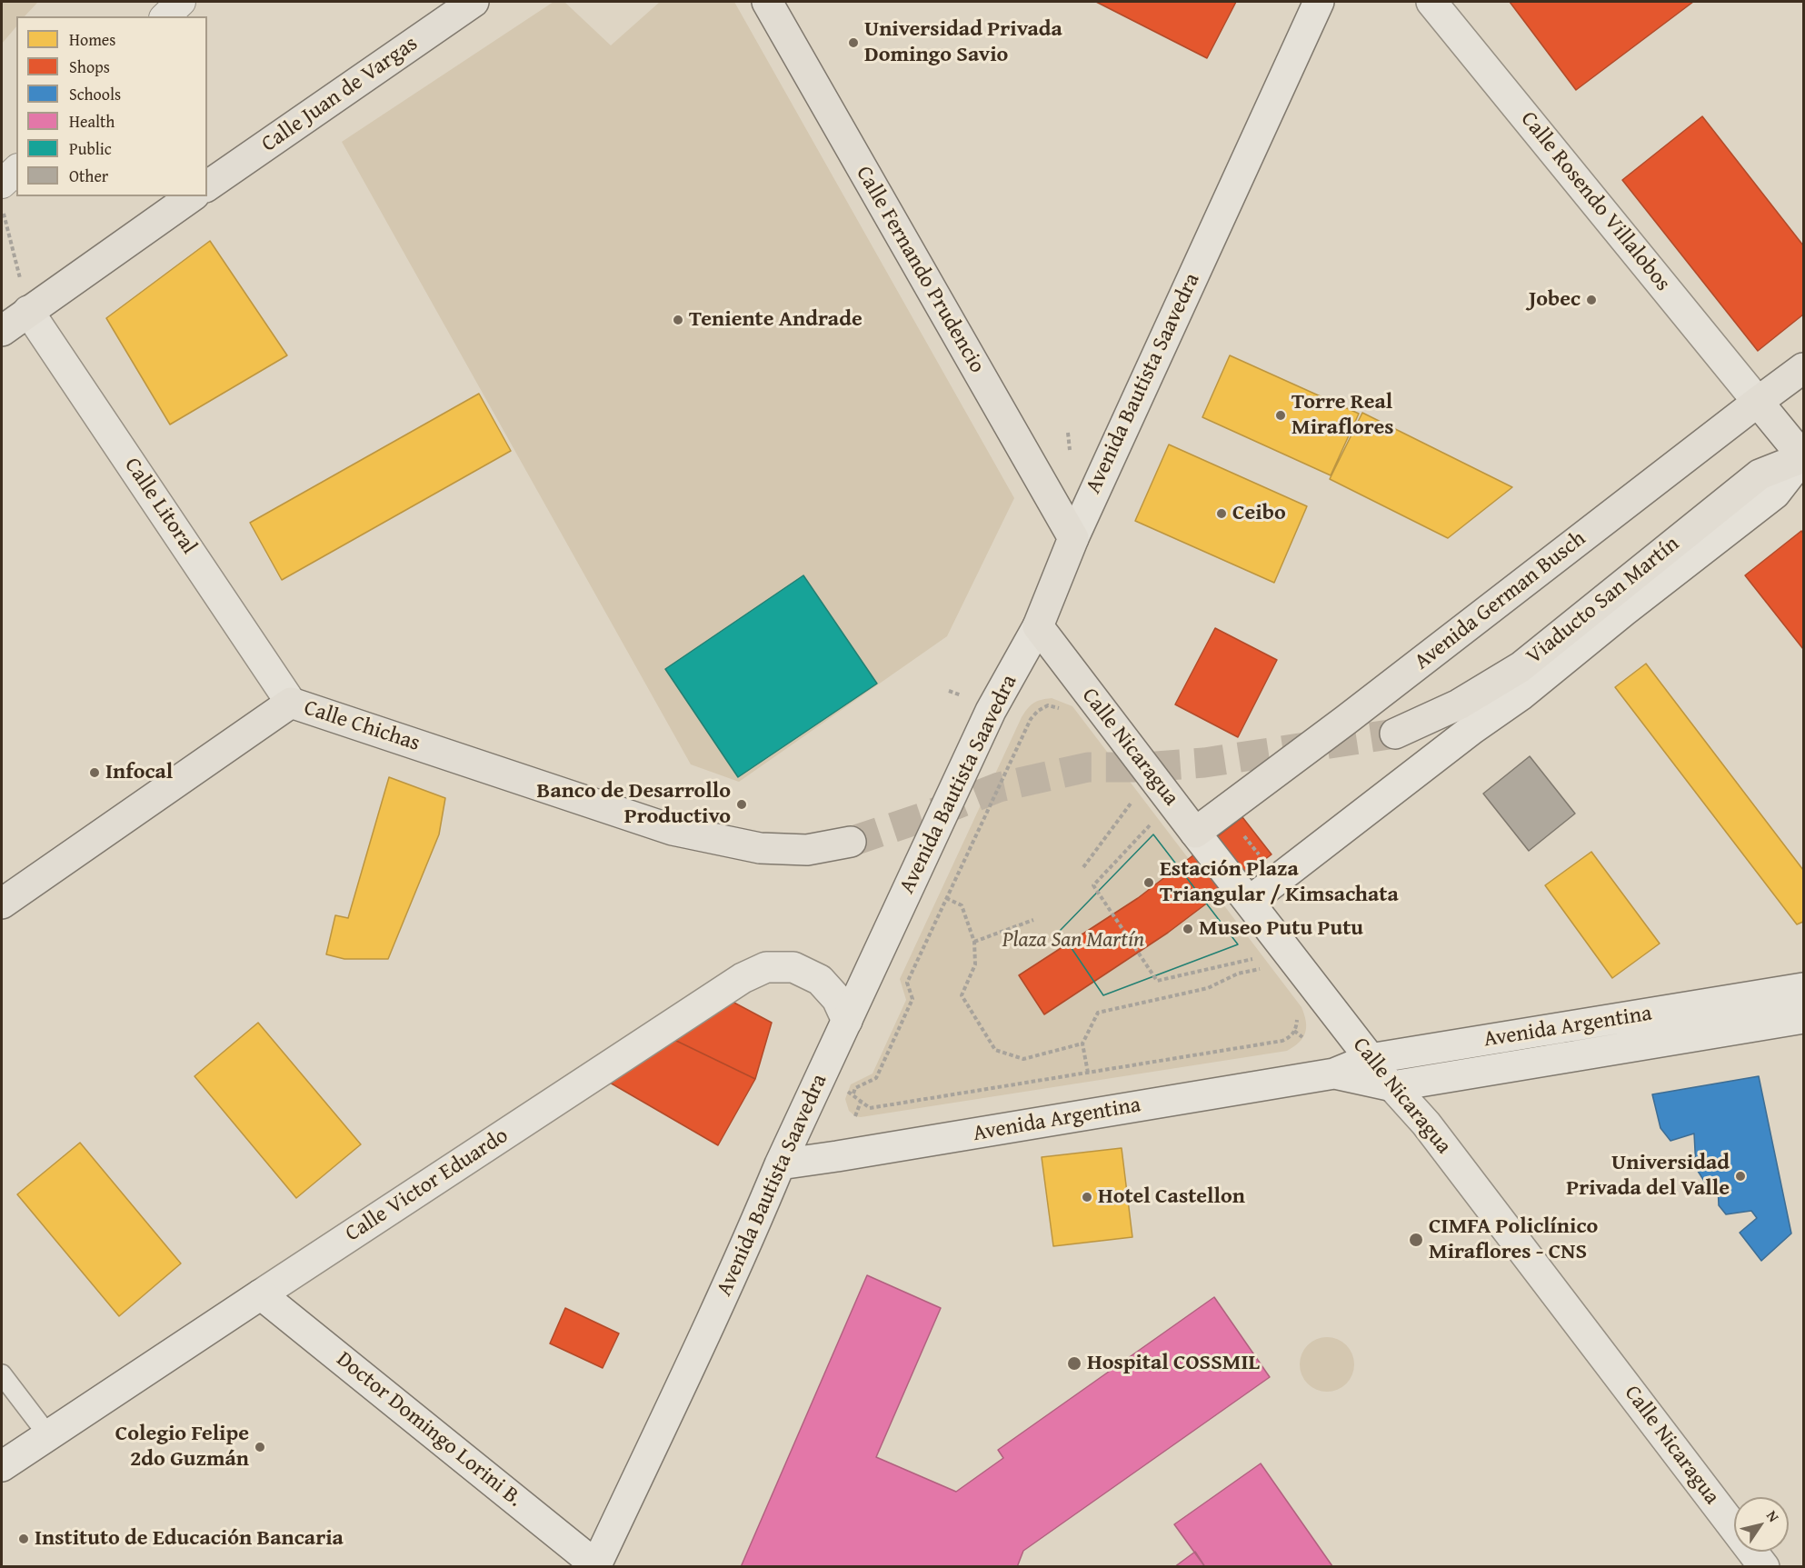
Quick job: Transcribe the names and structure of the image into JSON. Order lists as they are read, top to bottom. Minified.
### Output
{"streets":{"main road":["Calle Juan de Vargas","Calle Rosendo Villalobos","Calle Fernando Prudencio","Avenida Bautista Saavedra","Calle Litoral","Avenida German Busch","Viaducto San Martín","Calle Chichas","Calle Nicaragua","Avenida Argentina","Calle Victor Eduardo","Doctor Domingo Lorini B."]},"crossings":[["Calle Rosendo Villalobos","Avenida German Busch"],["Calle Fernando Prudencio","Avenida Bautista Saavedra"],["Avenida Bautista Saavedra","Calle Nicaragua"],["Avenida Bautista Saavedra","Avenida Argentina"],["Avenida Bautista Saavedra","Calle Victor Eduardo"],["Avenida Bautista Saavedra","Doctor Domingo Lorini B."],["Calle Litoral","Calle Chichas"],["Avenida German Busch","Calle Nicaragua"],["Calle Nicaragua","Avenida Argentina"],["Calle Victor Eduardo","Doctor Domingo Lorini B."]],"parks":["Plaza San Martín"],"places":["Universidad Privada Domingo Savio","Jobec","Teniente Andrade","Torre Real Miraflores","Ceibo","Infocal","Banco de Desarrollo Productivo","Estación Plaza Triangular / Kimsachata","Museo Putu Putu","Universidad Privada del Valle","Hotel Castellon","CIMFA Policlínico Miraflores - CNS","Hospital COSSMIL","Colegio Felipe 2do Guzmán","Instituto de Educación Bancaria"],"legend":["Homes","Shops","Schools","Health","Public","Other"],"north":"top right"}
